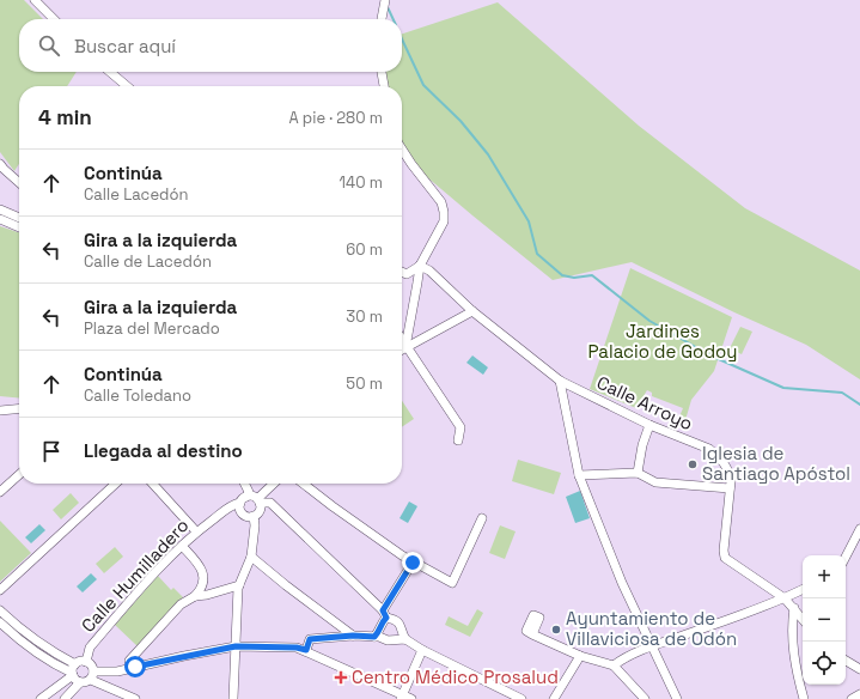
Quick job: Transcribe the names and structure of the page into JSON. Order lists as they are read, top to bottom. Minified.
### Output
{"streets":{"street":["Calle Arroyo","Calle Humilladero"]},"parks":["Jardines Palacio de Godoy"],"places":{"other":["Iglesia de Santiago Apóstol","Ayuntamiento de Villaviciosa de Odón"],"health":["Centro Médico Prosalud"]},"page":{"search":"Buscar aquí","heading":["4 min","A pie · 280 m"],"list":[["Continúa","Calle Lacedón","140 m"],["Gira a la izquierda","Calle de Lacedón","60 m"],["Gira a la izquierda","Plaza del Mercado","30 m"],["Continúa","Calle Toledano","50 m"],"Llegada al destino"],"map_buttons":["+","−"]}}
